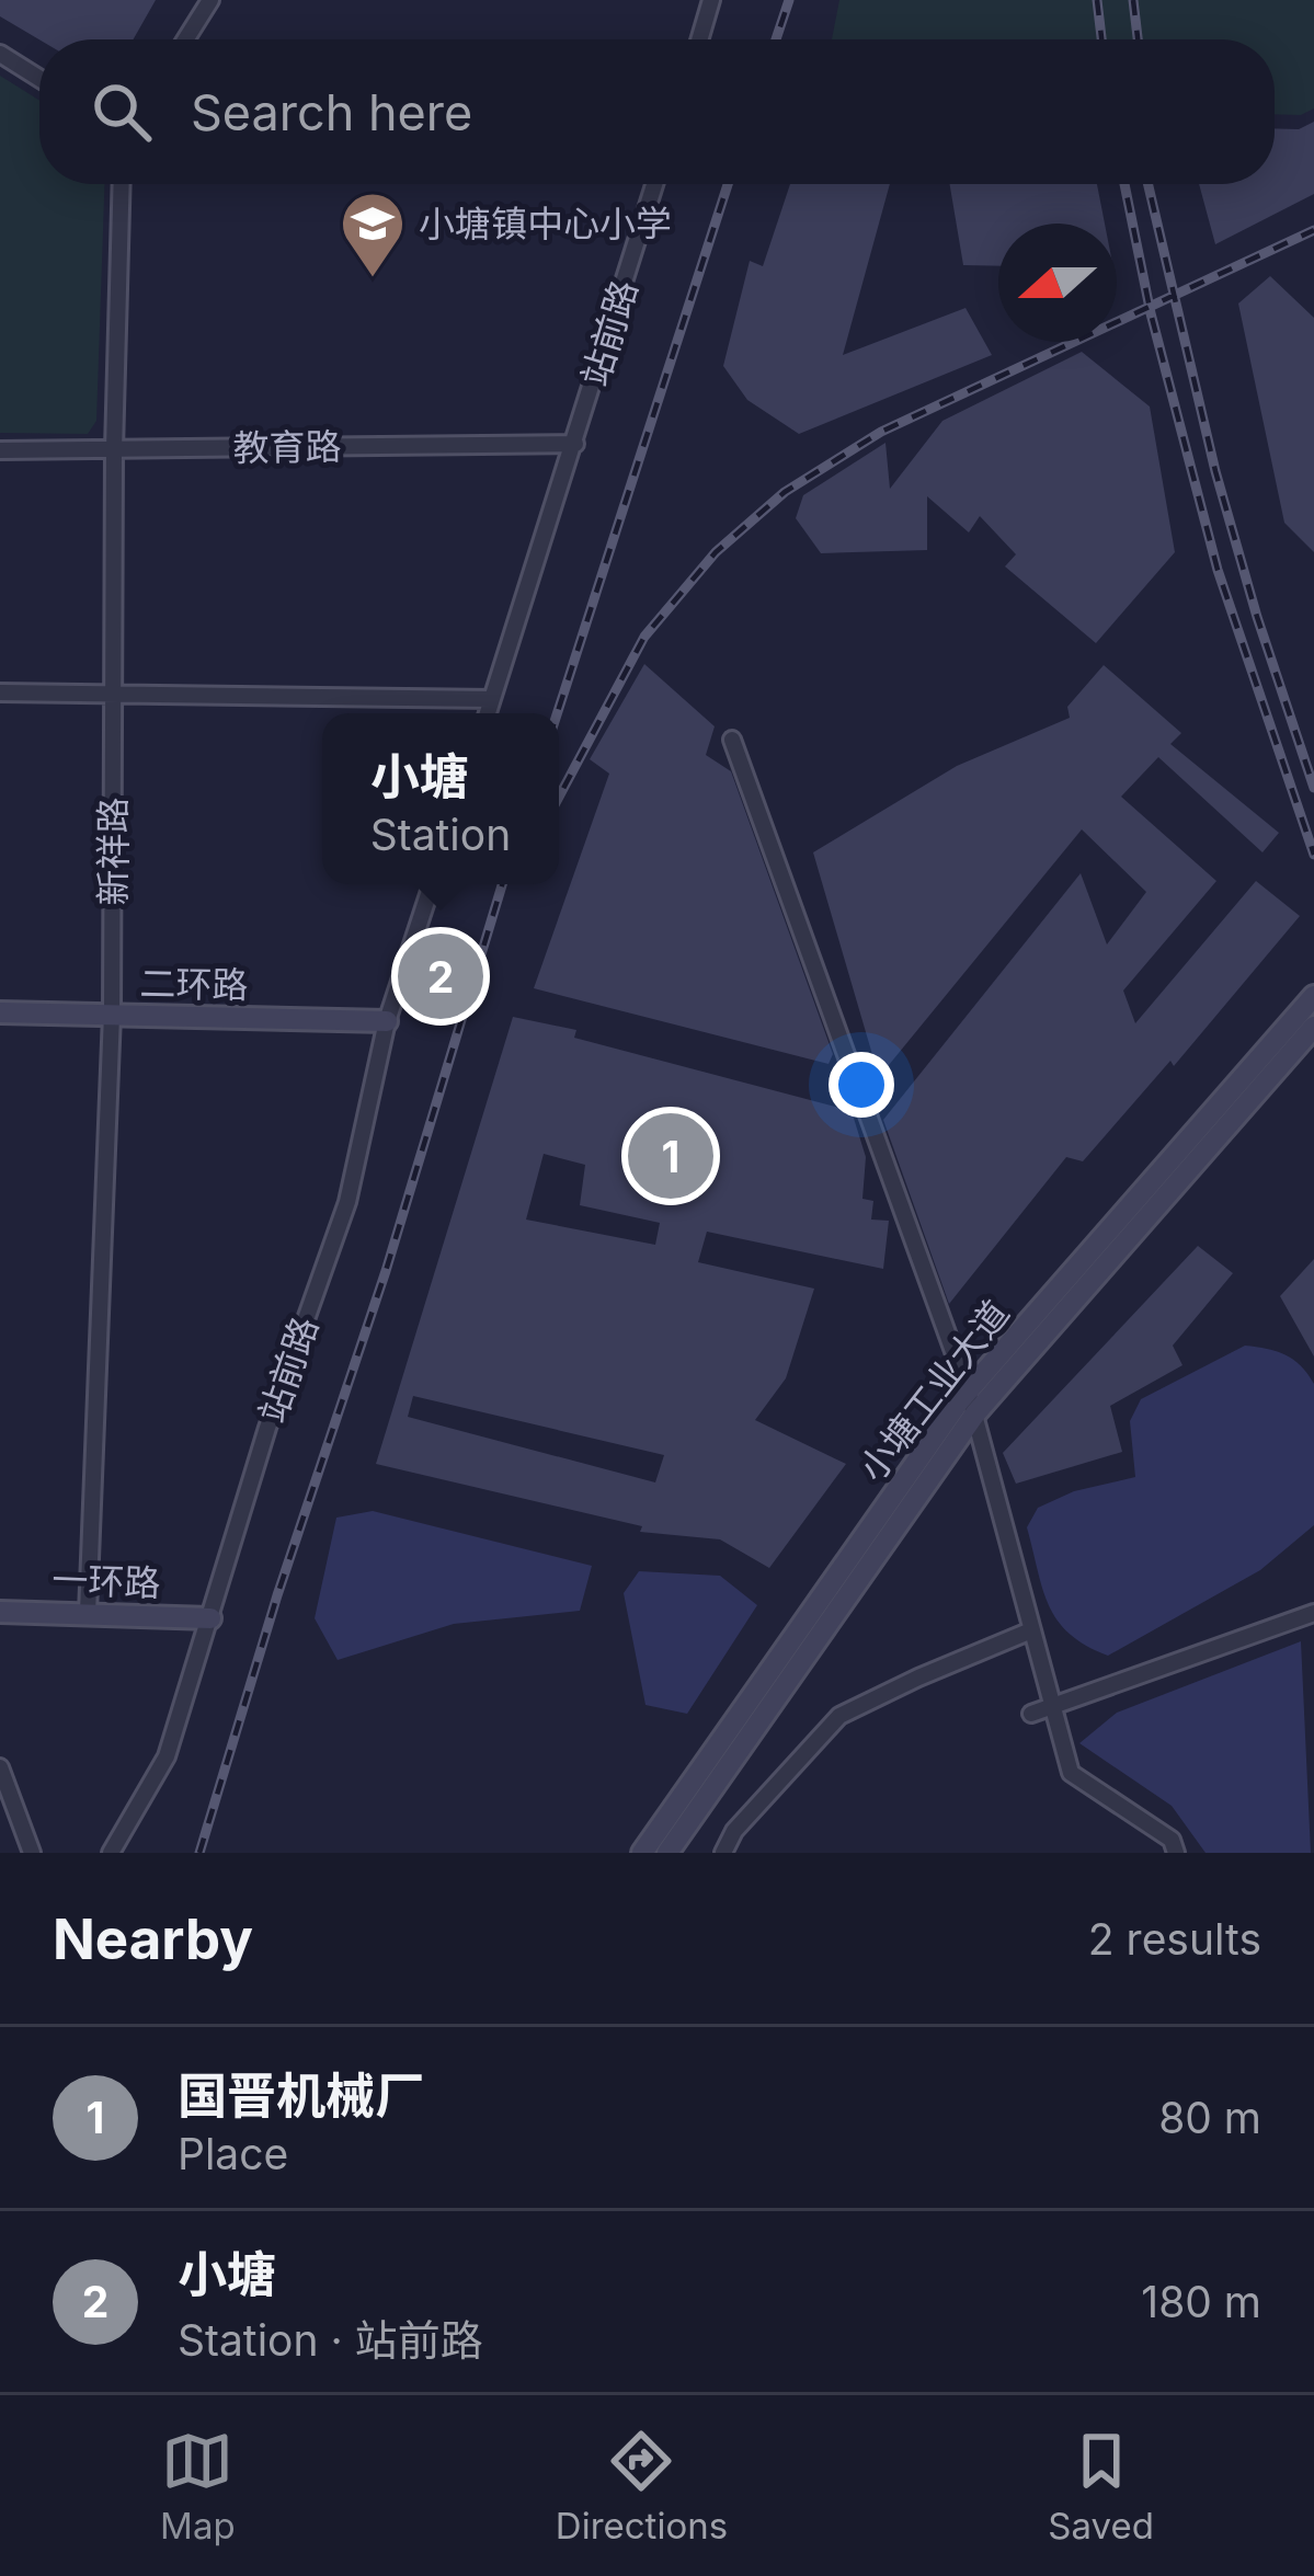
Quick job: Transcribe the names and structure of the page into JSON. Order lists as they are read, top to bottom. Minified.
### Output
{"streets":{"main road":["二环路","小塘工业大道","一环路"],"street":["站前路","教育路","新祥路"]},"crossings":[["站前路","教育路"],["站前路","二环路"],["站前路","一环路"],["教育路","新祥路"],["新祥路","二环路"],["新祥路","一环路"]],"places":{"school or university":["小塘镇中心小学"]},"north":"left","page":{"search":"Search here","popup":["小塘","Station"],"pins":["2","1"],"heading":["Nearby","2 results"],"list":[{"mark":"1","name":"国晋机械厂","note":"Place","value":"80 m"},{"mark":"2","name":"小塘","note":"Station · 站前路","value":"180 m"}],"nav":["Map","Directions","Saved"]}}
